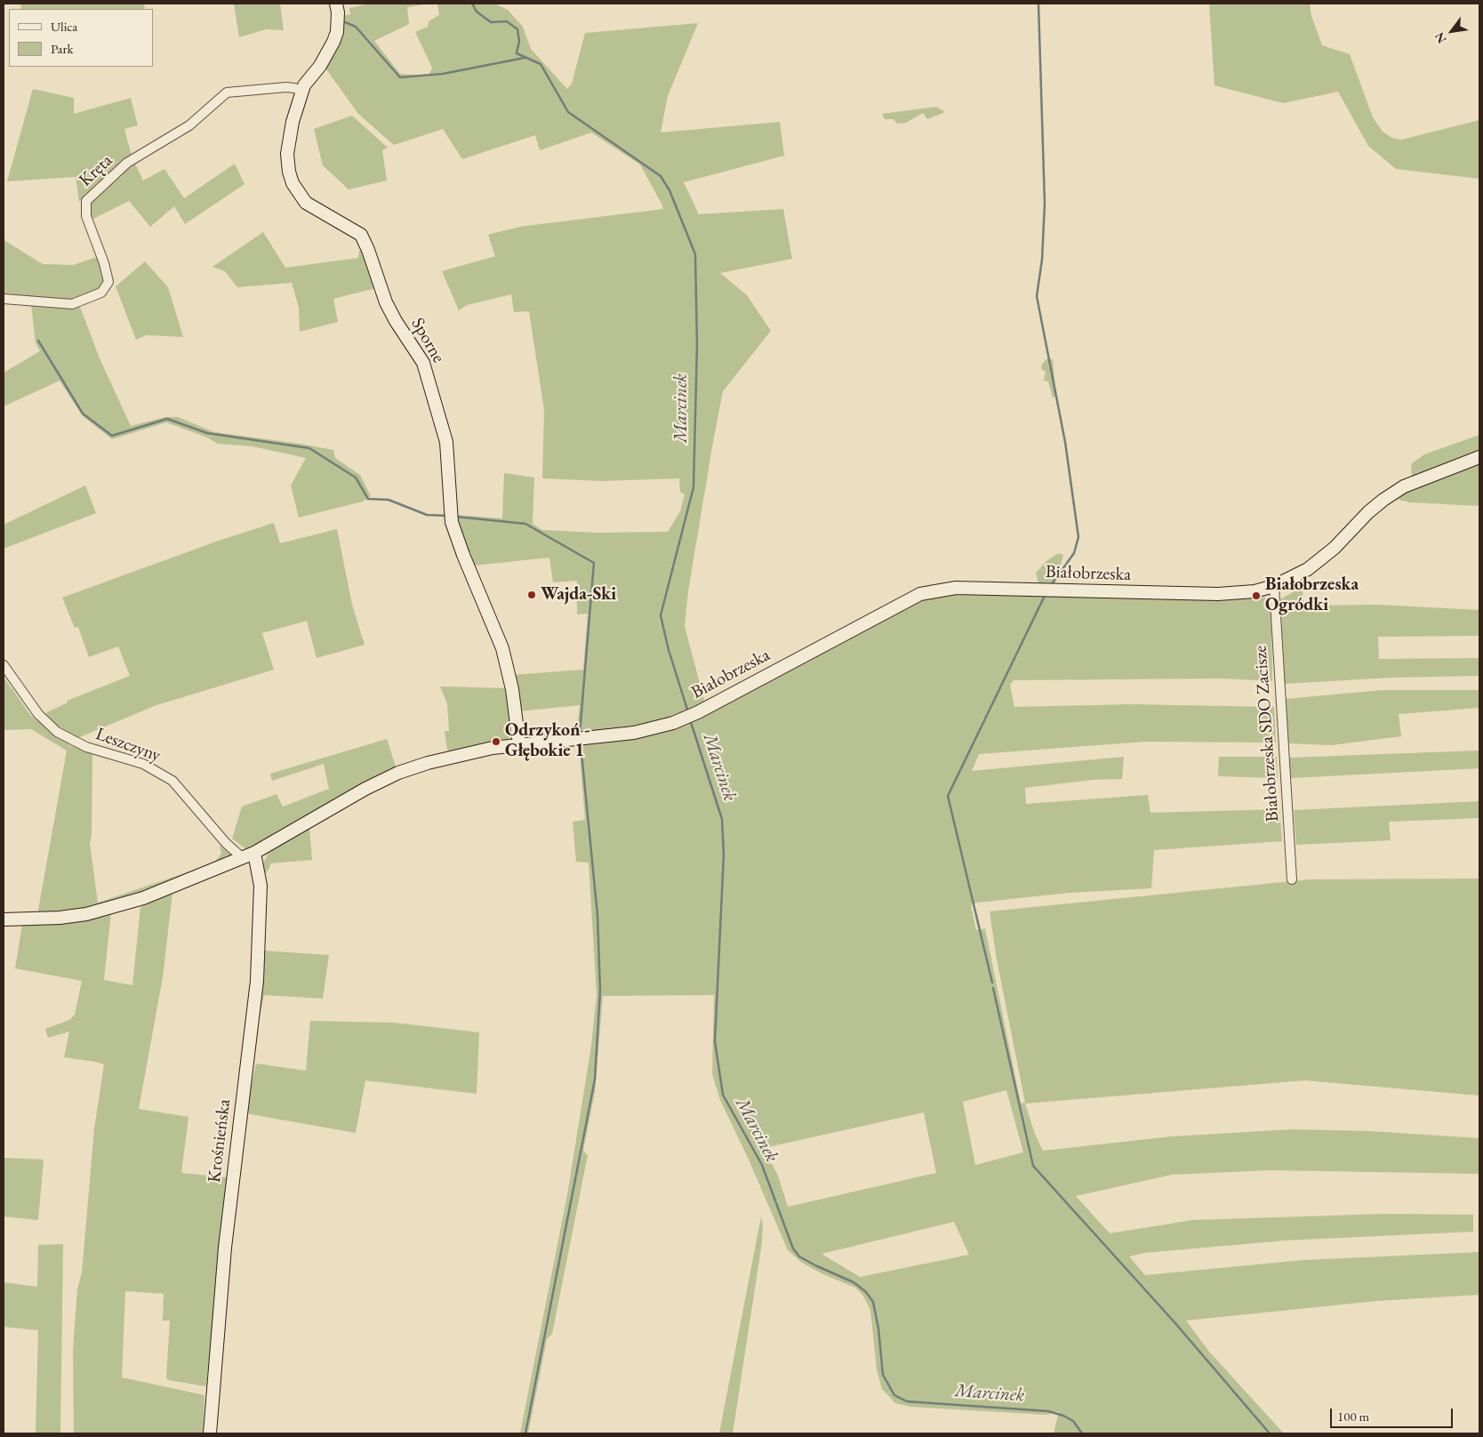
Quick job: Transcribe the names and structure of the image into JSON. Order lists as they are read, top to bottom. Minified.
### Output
{"streets":{"street":["Kręta","Sporne","Białobrzeska","Białobrzeska SDO Zacisze","Leszczyny","Krośnieńska"]},"crossings":[["Kręta","Sporne"],["Sporne","Białobrzeska"],["Białobrzeska","Białobrzeska SDO Zacisze"],["Białobrzeska","Leszczyny"],["Białobrzeska","Krośnieńska"],["Leszczyny","Krośnieńska"]],"water":["Marcinek"],"places":["Wajda-Ski","Białobrzeska Ogródki","Odrzykoń - Głębokie 1"],"legend":["Ulica","Park"],"scale_bar":"100 m","north":"bottom left"}
